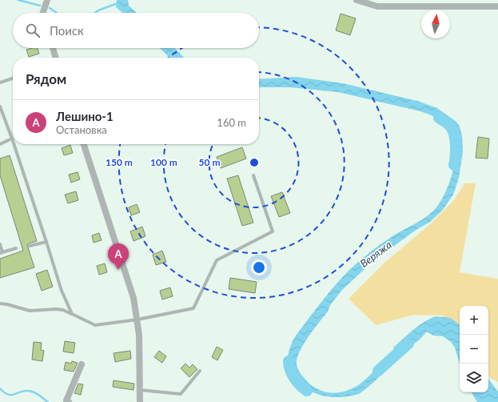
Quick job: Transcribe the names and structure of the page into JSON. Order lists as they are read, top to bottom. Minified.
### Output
{"water":["Веряжа"],"north":"top","page":{"search":"Поиск","heading":"Рядом","list":[{"mark":"A","name":"Лешино-1","note":"Остановка","value":"160 m"}],"pins":"A","map_buttons":["+","−"]},"rings":["100 m","50 m","150 m"]}
